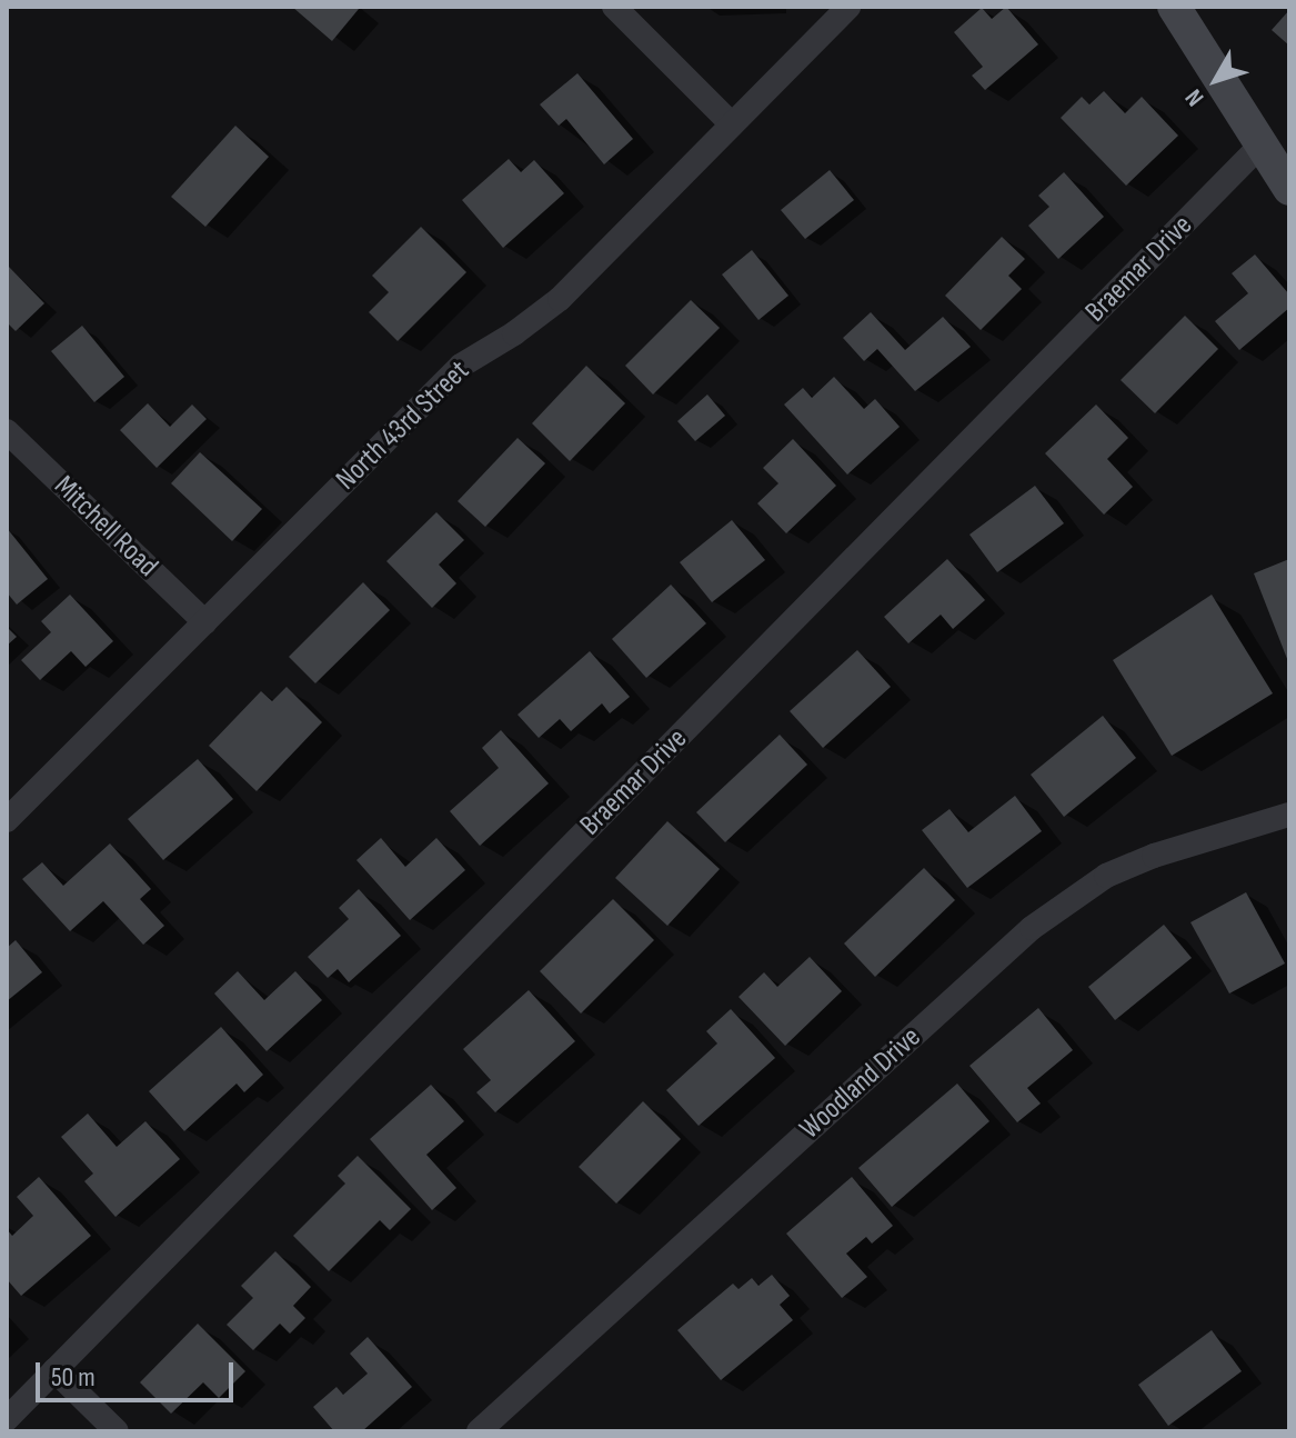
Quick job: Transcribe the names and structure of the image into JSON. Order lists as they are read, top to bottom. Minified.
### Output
{"streets":{"street":["Braemar Drive","North 43rd Street","Mitchell Road","Woodland Drive"]},"crossings":[["North 43rd Street","Mitchell Road"]],"scale_bar":"50 m","north":"bottom left"}
